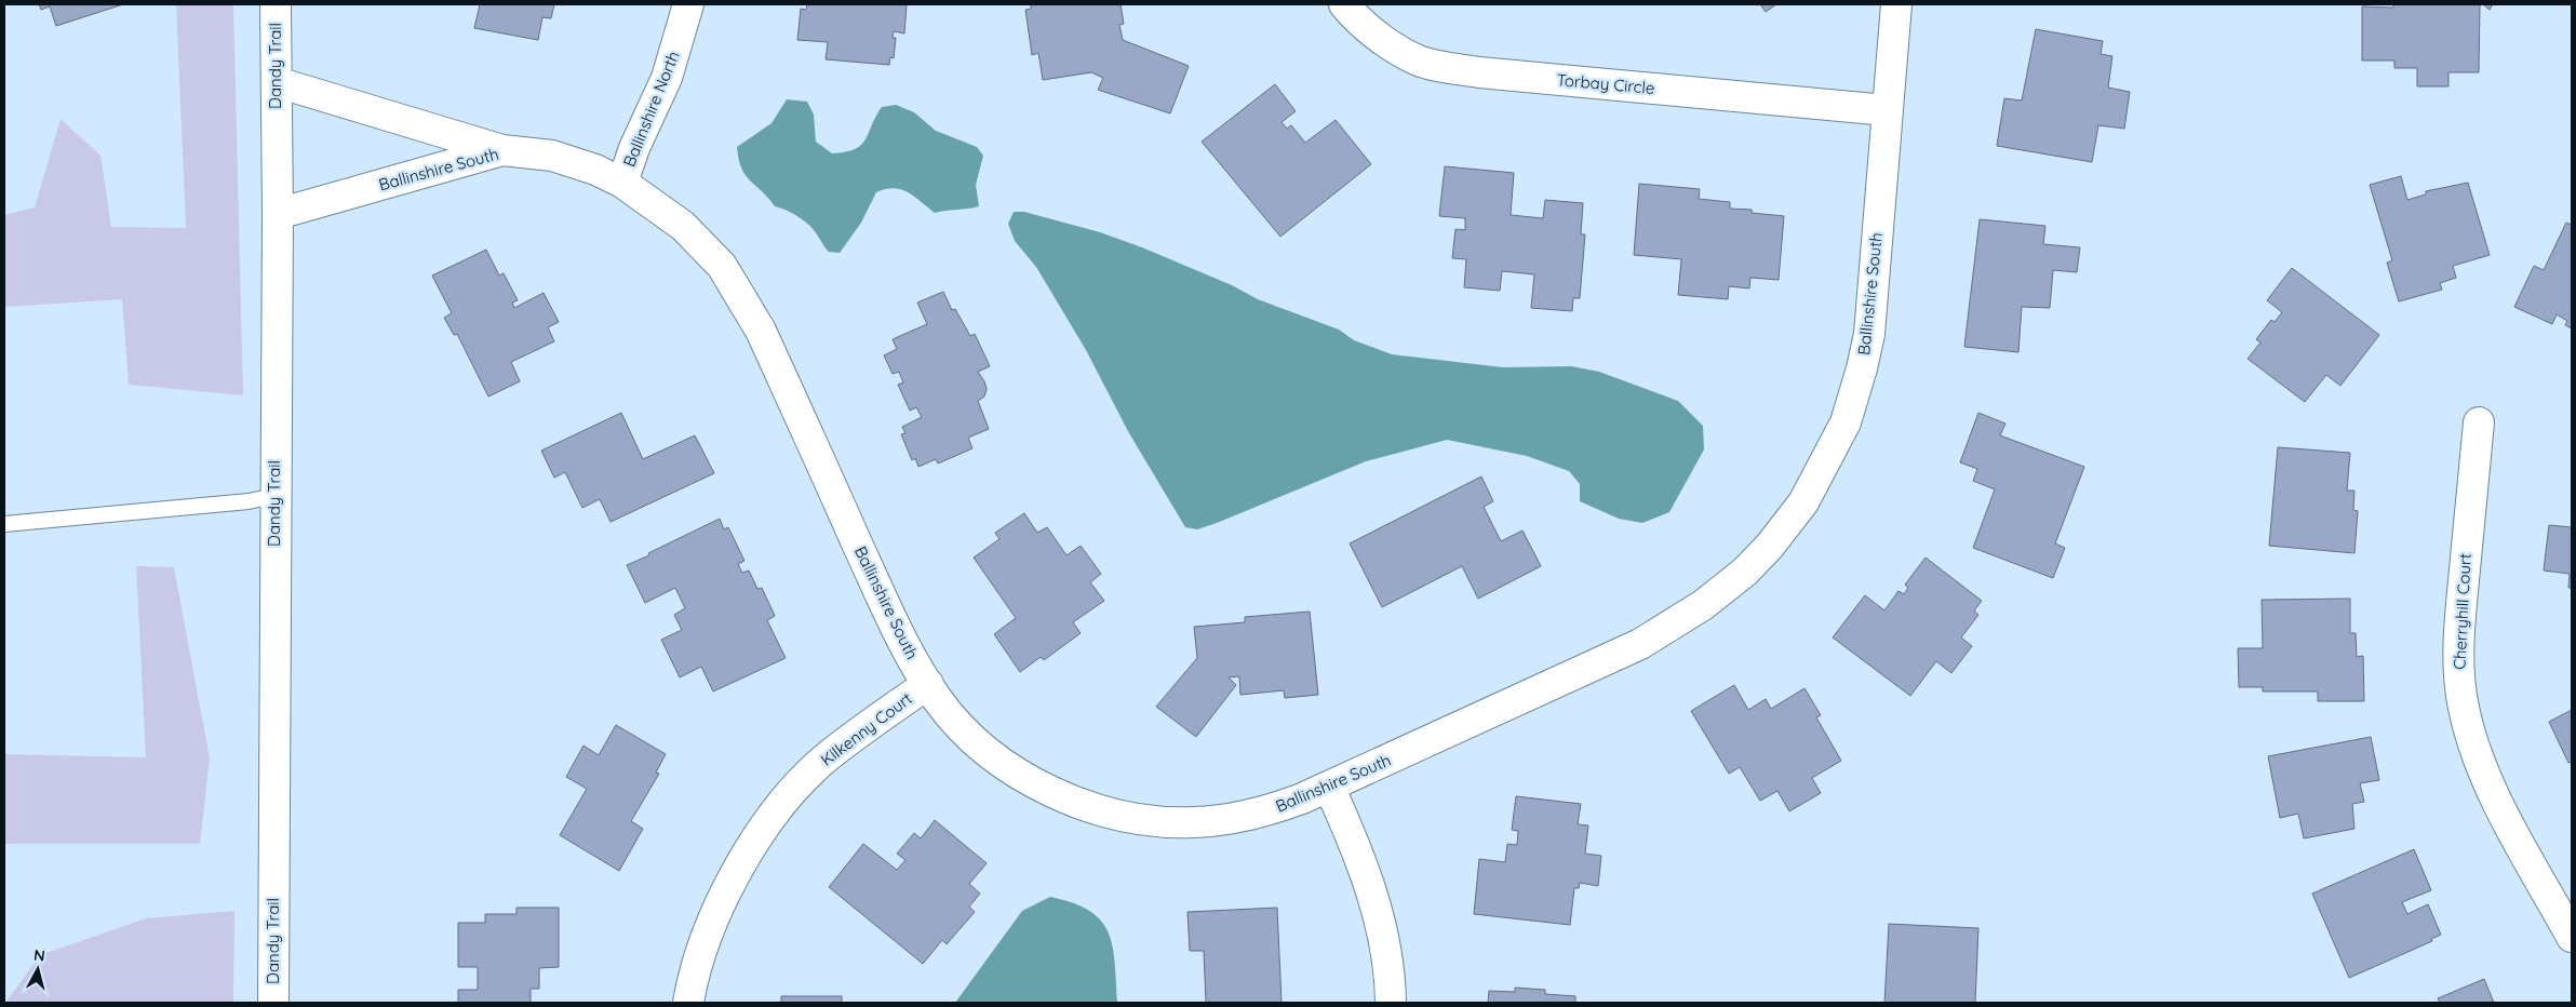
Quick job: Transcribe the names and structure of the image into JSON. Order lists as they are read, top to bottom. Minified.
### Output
{"streets":{"street":["Dandy Trail","Torbay Circle","Ballinshire North","Ballinshire South","Cherryhill Court","Kilkenny Court"]},"crossings":[["Dandy Trail","Ballinshire South"],["Torbay Circle","Ballinshire South"],["Ballinshire North","Ballinshire South"],["Ballinshire South","Kilkenny Court"]],"north":"top"}
